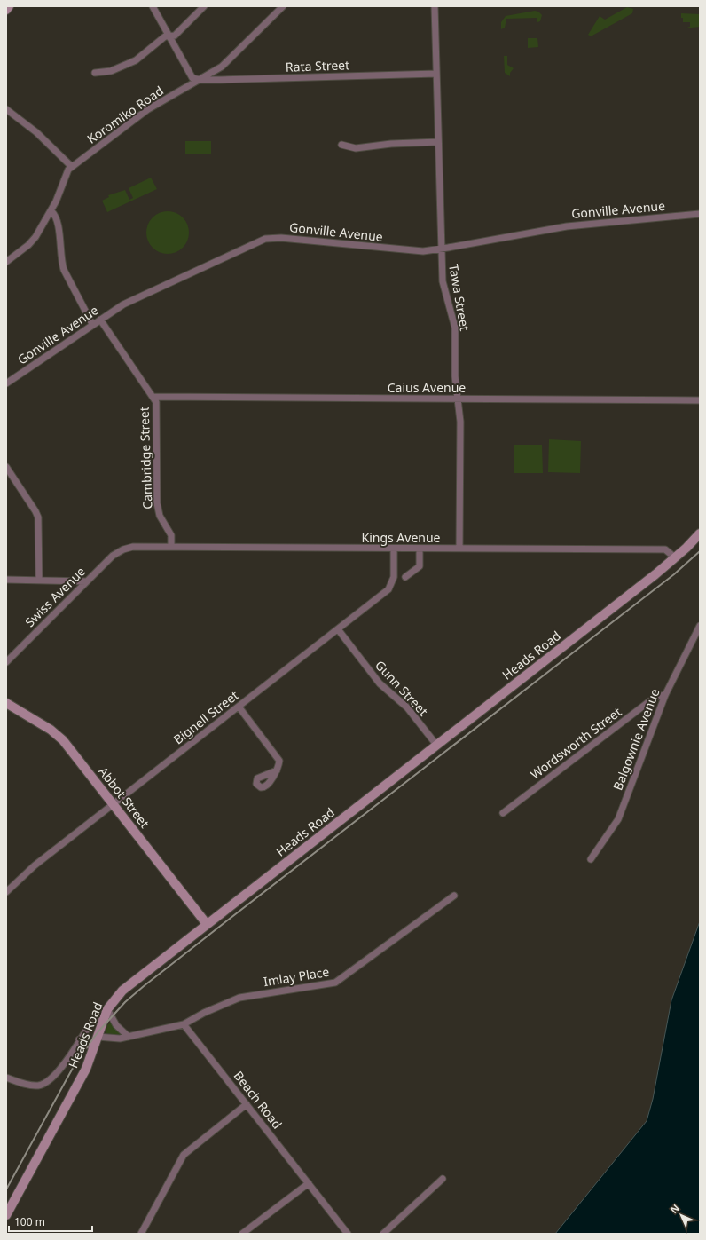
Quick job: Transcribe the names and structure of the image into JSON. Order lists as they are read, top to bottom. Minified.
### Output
{"streets":{"main road":["Heads Road","Abbot Street"],"street":["Rata Street","Koromiko Road","Gonville Avenue","Tawa Street","Caius Avenue","Cambridge Street","Kings Avenue","Swiss Avenue","Gunn Street","Bignell Street","Balgownie Avenue","Wordsworth Street","Imlay Place","Beach Road"]},"crossings":[["Rata Street","Koromiko Road"],["Rata Street","Tawa Street"],["Gonville Avenue","Tawa Street"],["Gonville Avenue","Cambridge Street"],["Tawa Street","Caius Avenue"],["Tawa Street","Kings Avenue"],["Caius Avenue","Cambridge Street"],["Cambridge Street","Kings Avenue"],["Kings Avenue","Swiss Avenue"],["Kings Avenue","Heads Road"],["Kings Avenue","Bignell Street"],["Heads Road","Gunn Street"],["Heads Road","Abbot Street"],["Gunn Street","Bignell Street"],["Bignell Street","Abbot Street"],["Balgownie Avenue","Wordsworth Street"],["Imlay Place","Beach Road"]],"scale_bar":"100 m","north":"top left"}
